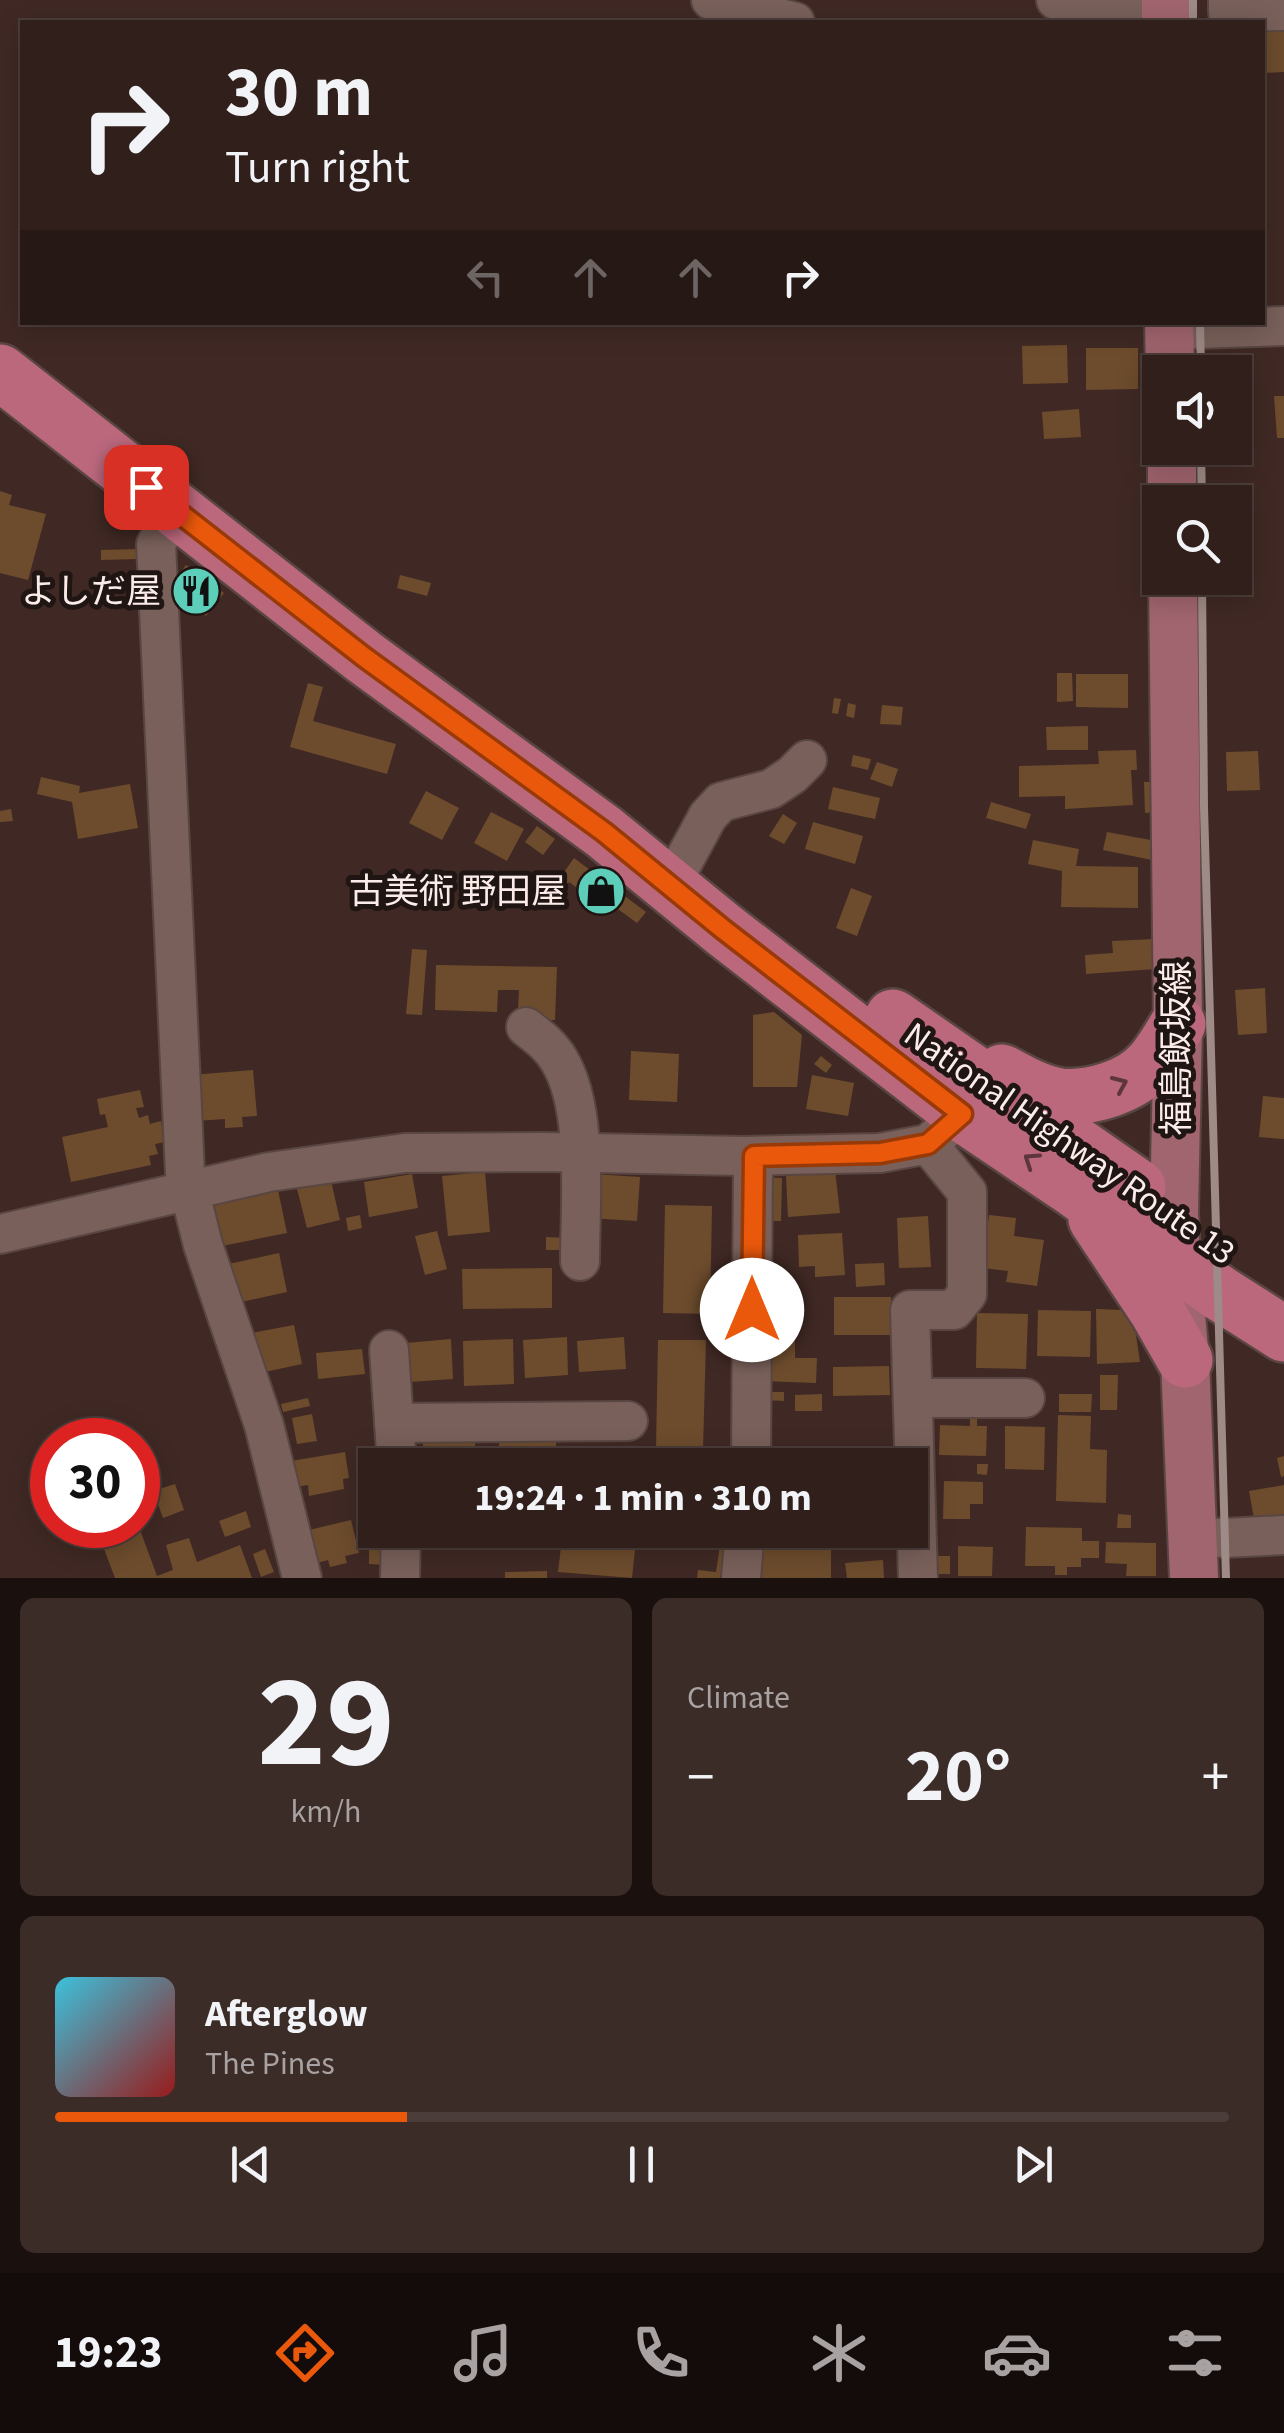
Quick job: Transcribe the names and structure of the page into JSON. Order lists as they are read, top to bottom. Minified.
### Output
{"streets":{"highway":["National Highway Route 13"],"main road":["福島飯坂線"]},"crossings":[["福島飯坂線","National Highway Route 13"]],"places":{"restaurant":["よしだ屋"],"shop":["古美術 野田屋"]},"page":{"turn":["30 m","Turn right"],"limit":"30","trip":"19:24 · 1 min · 310 m","tile":[["29","km/h"],"Climate"],"heat":["−","20°","+"],"song":["Afterglow","The Pines"],"tabs":"19:23"}}
